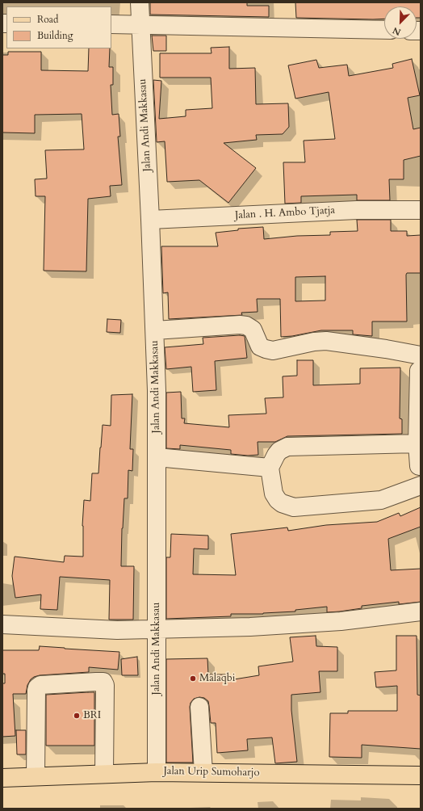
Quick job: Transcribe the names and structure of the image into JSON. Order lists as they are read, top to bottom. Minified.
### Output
{"streets":{"main road":["Jalan Urip Sumoharjo"],"street":["Jalan Andi Makkasau","Jalan . H. Ambo Tjatja"]},"crossings":[["Jalan Andi Makkasau","Jalan . H. Ambo Tjatja"],["Jalan Andi Makkasau","Jalan Urip Sumoharjo"]],"places":["Malaqbi","BRI"],"legend":["Road","Building"],"north":"bottom left"}
